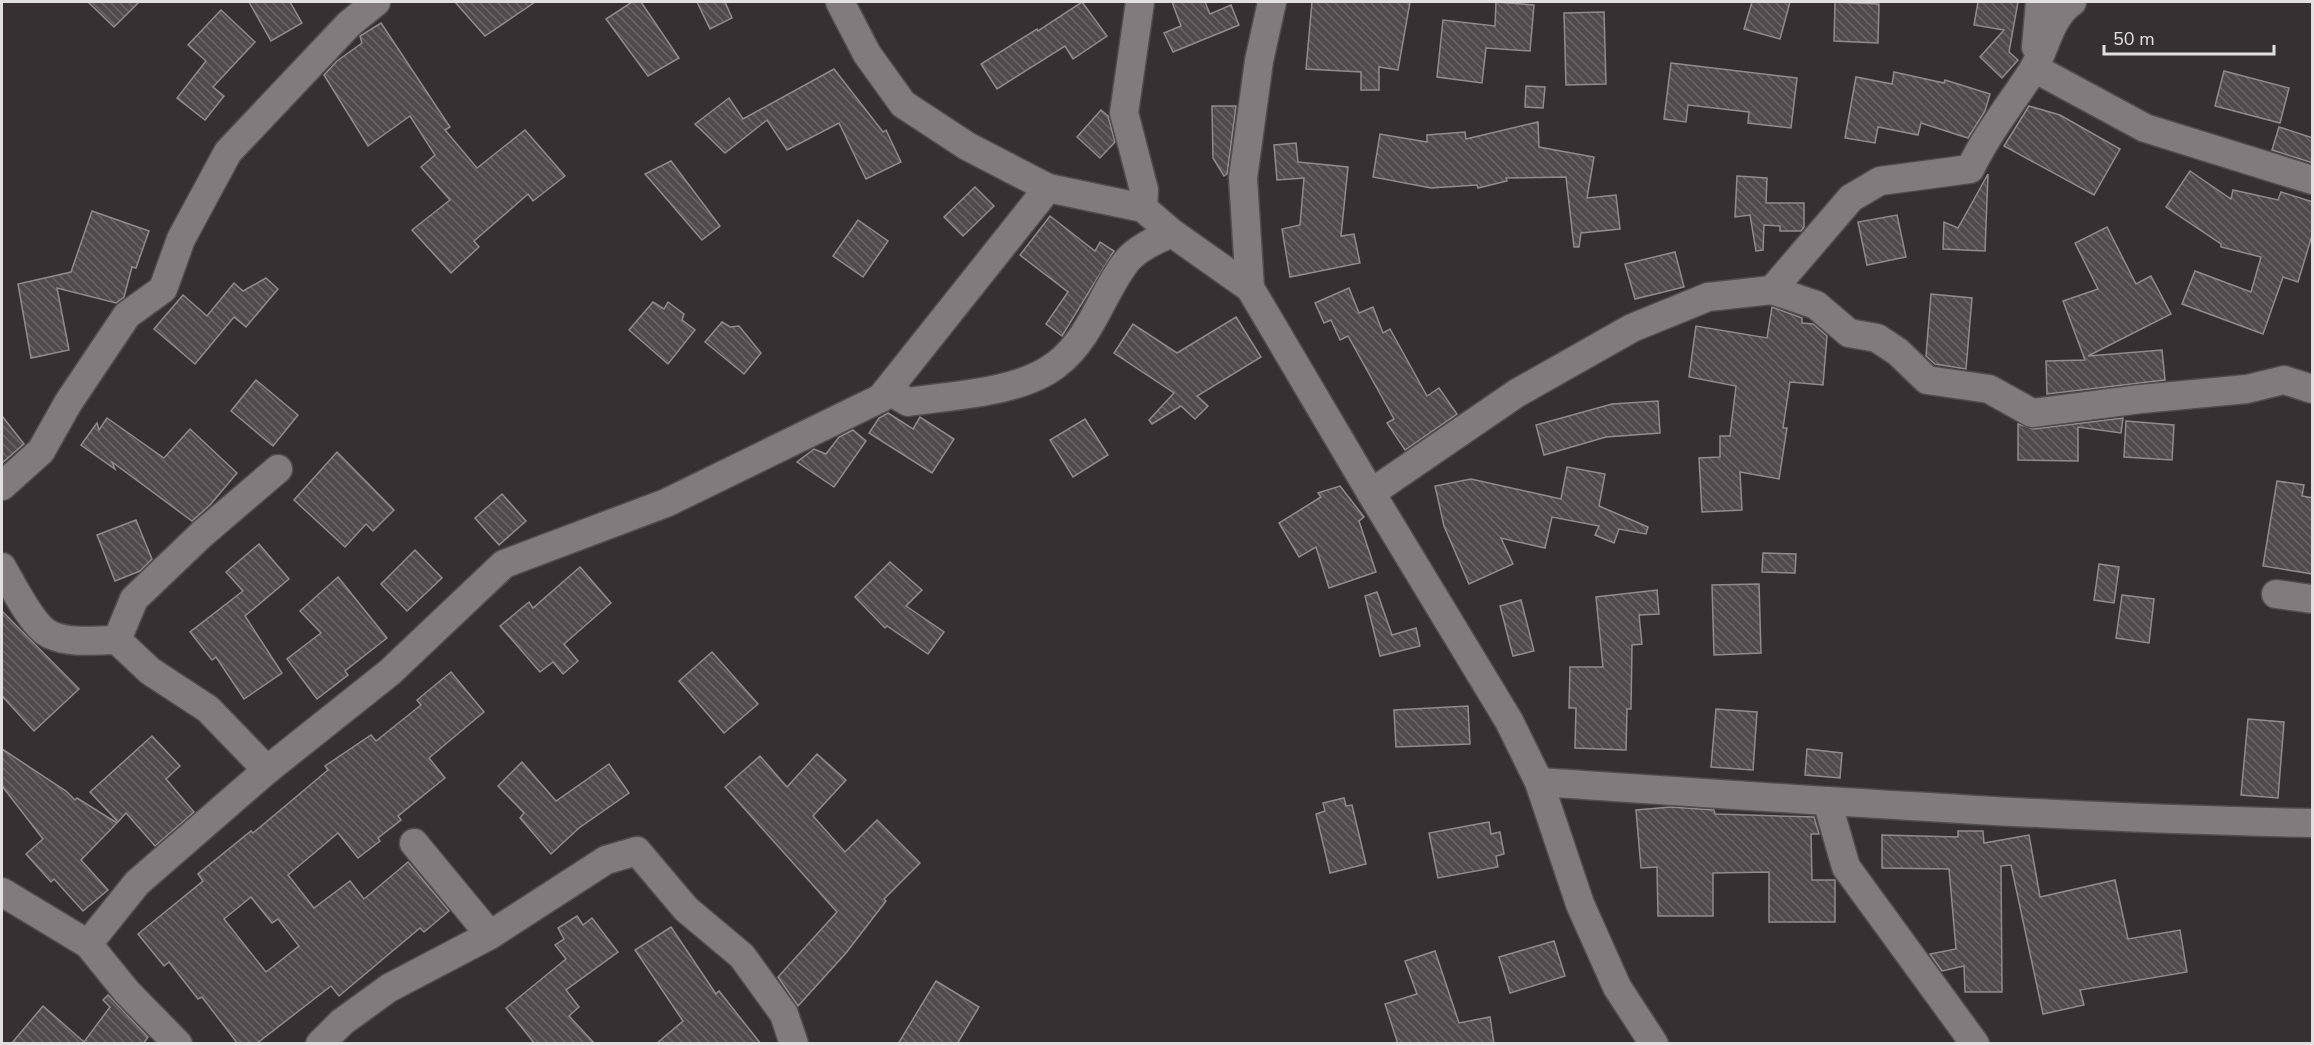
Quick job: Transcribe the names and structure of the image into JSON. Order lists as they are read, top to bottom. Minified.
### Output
{"scale_bar":"50 m"}
